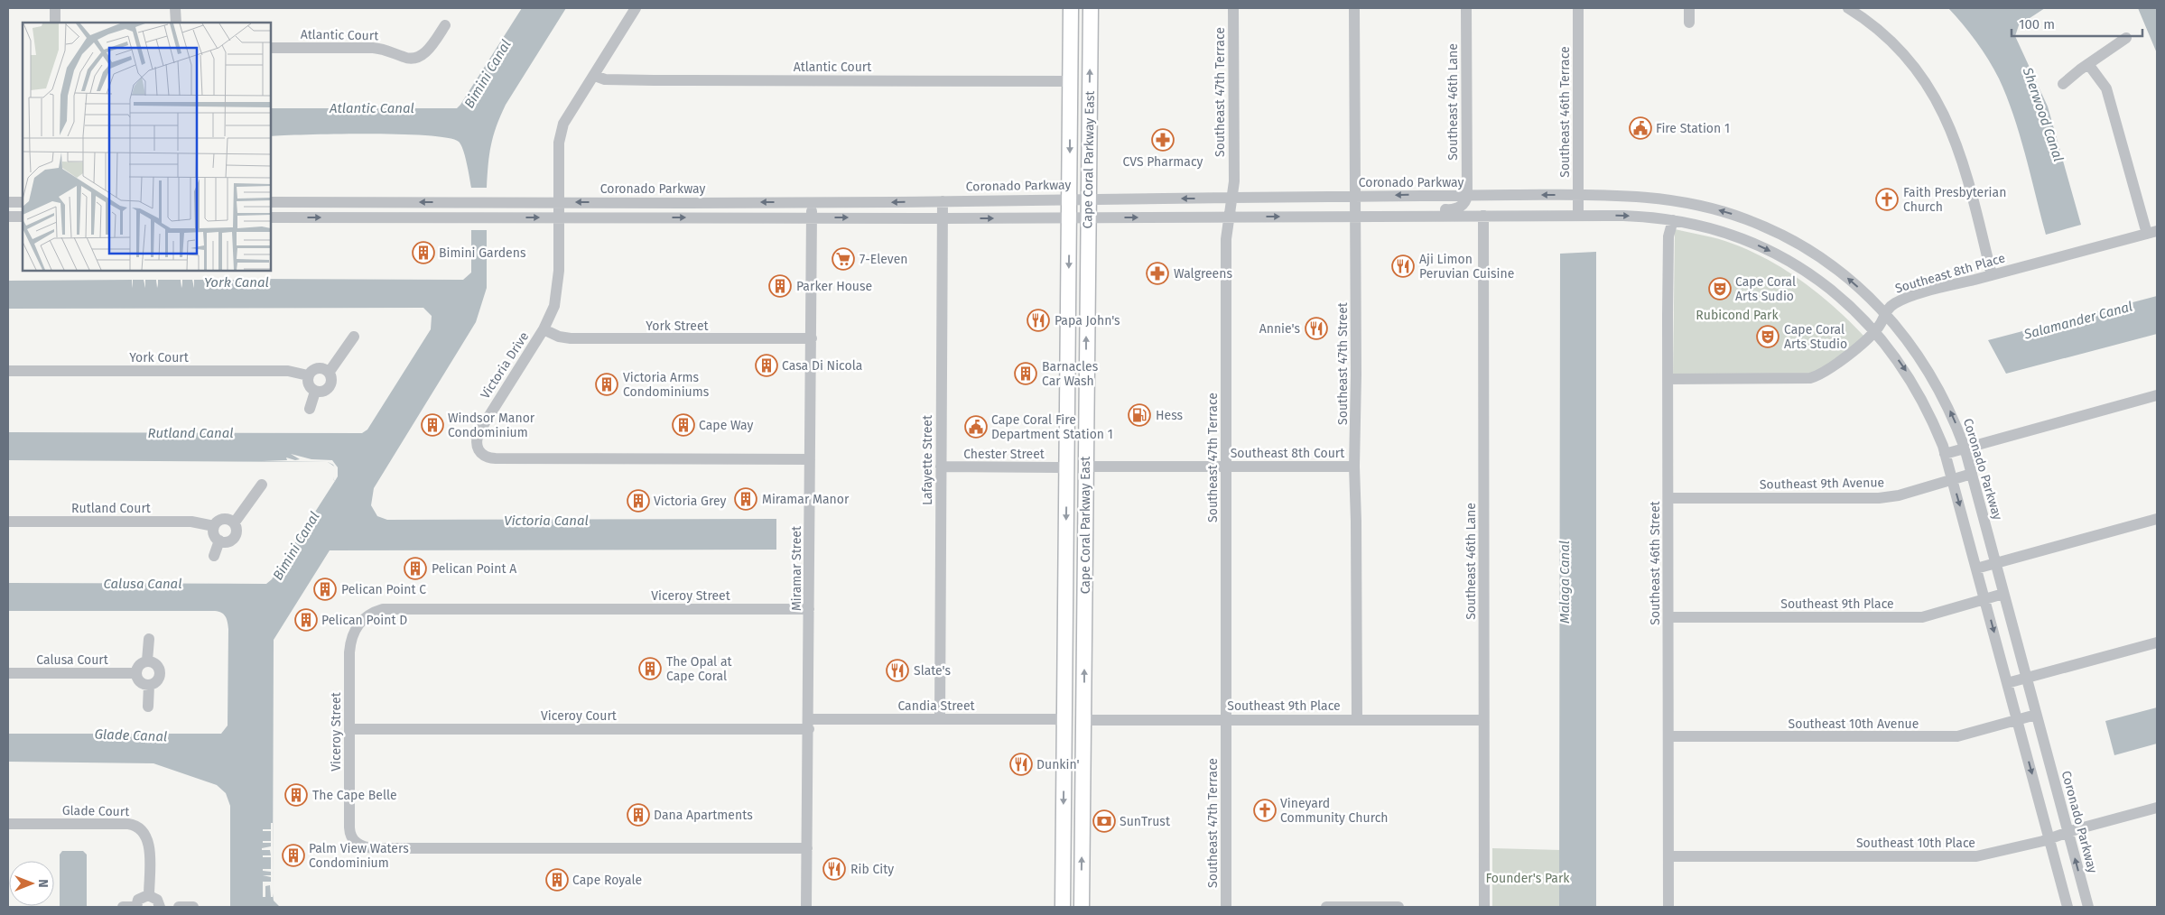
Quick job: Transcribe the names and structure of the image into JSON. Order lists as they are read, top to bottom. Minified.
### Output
{"streets":{"main road":["Cape Coral Parkway East"],"street":["Atlantic Court","Southeast 47th Terrace","Southeast 46th Lane","Southeast 46th Terrace","Coronado Parkway","Southeast 8th Place","York Street","York Court","Southeast 47th Street","Victoria Drive","Southeast 8th Court","Chester Street","Lafayette Street","Southeast 9th Avenue","Rutland Court","Southeast 46th Street","Miramar Street","Viceroy Street","Southeast 9th Place","Calusa Court","Candia Street","Viceroy Court","Southeast 10th Avenue","Glade Court","Southeast 10th Place"]},"crossings":[["Atlantic Court","Cape Coral Parkway East"],["Atlantic Court","Victoria Drive"],["Southeast 47th Terrace","Coronado Parkway"],["Southeast 47th Terrace","Southeast 8th Court"],["Southeast 47th Terrace","Southeast 9th Place"],["Southeast 46th Lane","Coronado Parkway"],["Southeast 46th Lane","Southeast 9th Place"],["Southeast 46th Terrace","Coronado Parkway"],["Cape Coral Parkway East","Coronado Parkway"],["Cape Coral Parkway East","Southeast 8th Court"],["Cape Coral Parkway East","Chester Street"],["Cape Coral Parkway East","Southeast 9th Place"],["Cape Coral Parkway East","Candia Street"],["Coronado Parkway","Southeast 8th Place"],["Coronado Parkway","Southeast 47th Street"],["Coronado Parkway","Victoria Drive"],["Coronado Parkway","Lafayette Street"],["Coronado Parkway","Southeast 9th Avenue"],["Coronado Parkway","Miramar Street"],["Coronado Parkway","Southeast 9th Place"],["Coronado Parkway","Southeast 10th Avenue"],["Coronado Parkway","Southeast 10th Place"],["York Street","Victoria Drive"],["York Street","Miramar Street"],["Southeast 47th Street","Southeast 8th Court"],["Southeast 47th Street","Southeast 9th Place"],["Victoria Drive","Miramar Street"],["Chester Street","Lafayette Street"],["Lafayette Street","Candia Street"],["Southeast 9th Avenue","Southeast 46th Street"],["Southeast 46th Street","Southeast 9th Place"],["Southeast 46th Street","Southeast 10th Avenue"],["Southeast 46th Street","Southeast 10th Place"],["Miramar Street","Viceroy Street"],["Miramar Street","Candia Street"],["Miramar Street","Viceroy Court"],["Viceroy Street","Viceroy Court"],["Candia Street","Viceroy Court"]],"water":["Bimini Canal","Atlantic Canal","Sherwood Canal","York Canal","Salamander Canal","Rutland Canal","Victoria Canal","Malaga Canal","Calusa Canal","Glade Canal"],"parks":["Rubicond Park","Founder's Park"],"places":{"public building":["Fire Station 1","Cape Coral Fire Department Station 1"],"pharmacy":["CVS Pharmacy","Walgreens"],"church":["Faith Presbyterian Church","Vineyard Community Church"],"building":["Bimini Gardens","Parker House","Casa Di Nicola","Barnacles Car Wash","Victoria Arms Condominiums","Windsor Manor Condominium","Cape Way","Miramar Manor","Victoria Grey","Pelican Point A","Pelican Point C","Pelican Point D","The Opal at Cape Coral","The Cape Belle","Dana Apartments","Palm View Waters Condominium","Cape Royale"],"supermarket":["7-Eleven"],"restaurant":["Aji Limon Peruvian Cuisine","Papa John's","Annie's","Slate's","Dunkin'","Rib City"],"theatre":["Cape Coral Arts Sudio","Cape Coral Arts Studio"],"fuel station":["Hess"],"bank":["SunTrust"]},"scale_bar":"100 m","north":"right"}
